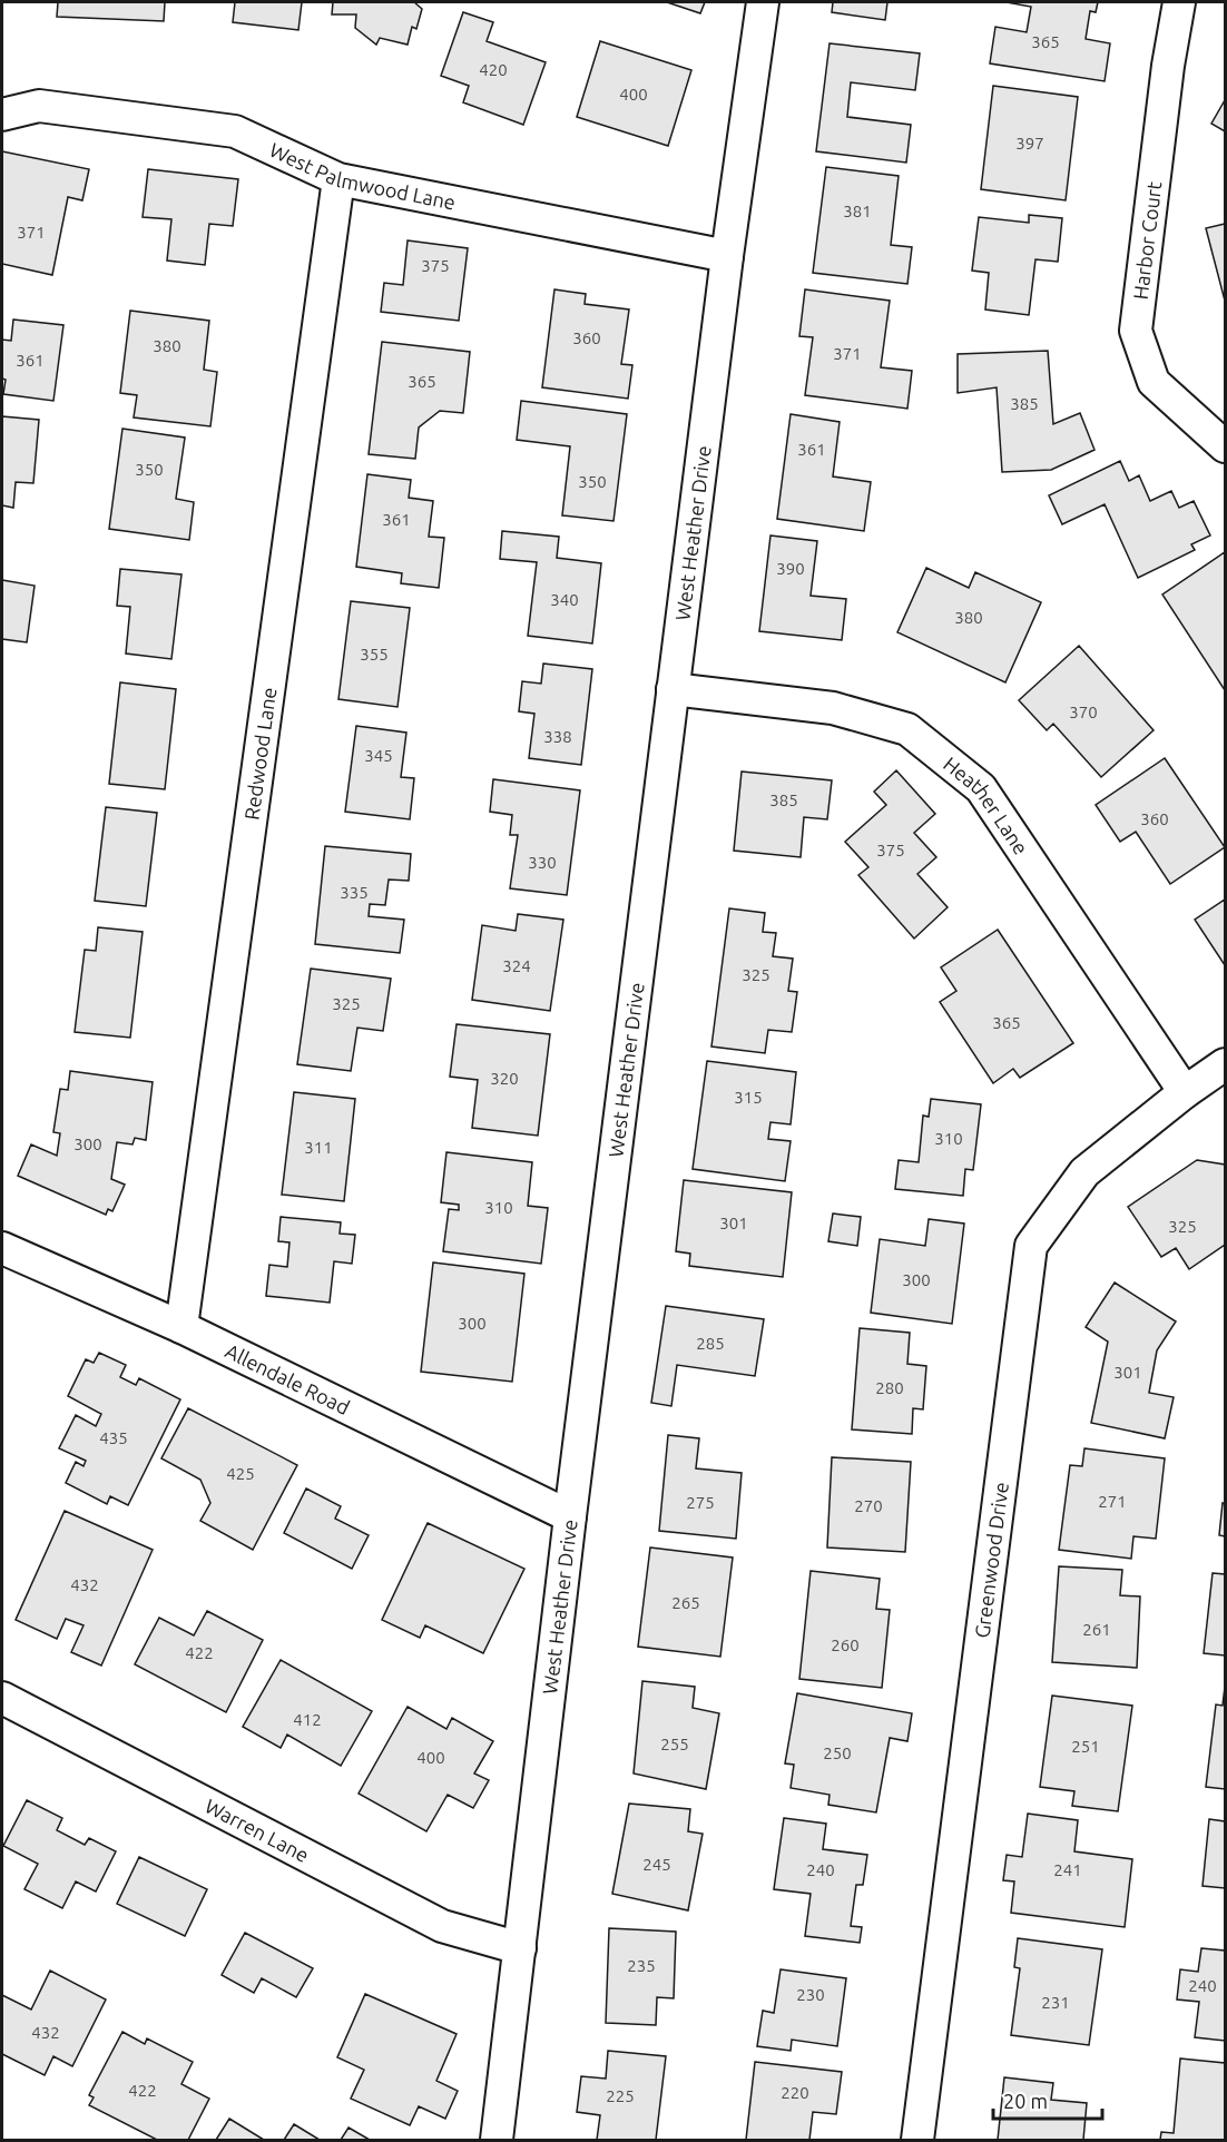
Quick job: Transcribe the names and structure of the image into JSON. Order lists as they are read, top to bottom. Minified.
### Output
{"streets":{"street":["West Palmwood Lane","Harbor Court","West Heather Drive","Redwood Lane","Heather Lane","Allendale Road","Greenwood Drive","Warren Lane"]},"crossings":[["West Palmwood Lane","West Heather Drive"],["West Palmwood Lane","Redwood Lane"],["West Heather Drive","Heather Lane"],["West Heather Drive","Allendale Road"],["West Heather Drive","Warren Lane"],["Redwood Lane","Allendale Road"],["Heather Lane","Greenwood Drive"]],"house_numbers":["365","420","400","397","381","371","375","360","380","371","361","365","385","361","350","350","361","390","340","380","355","370","338","345","385","360","375","330","335","324","325","325","365","320","315","310","300","311","310","301","325","300","300","285","301","280","435","425","271","275","270","432","265","261","260","422","412","255","251","250","400","245","240","241","235","240","230","231","432","422","220","225"],"scale_bar":"20 m"}
